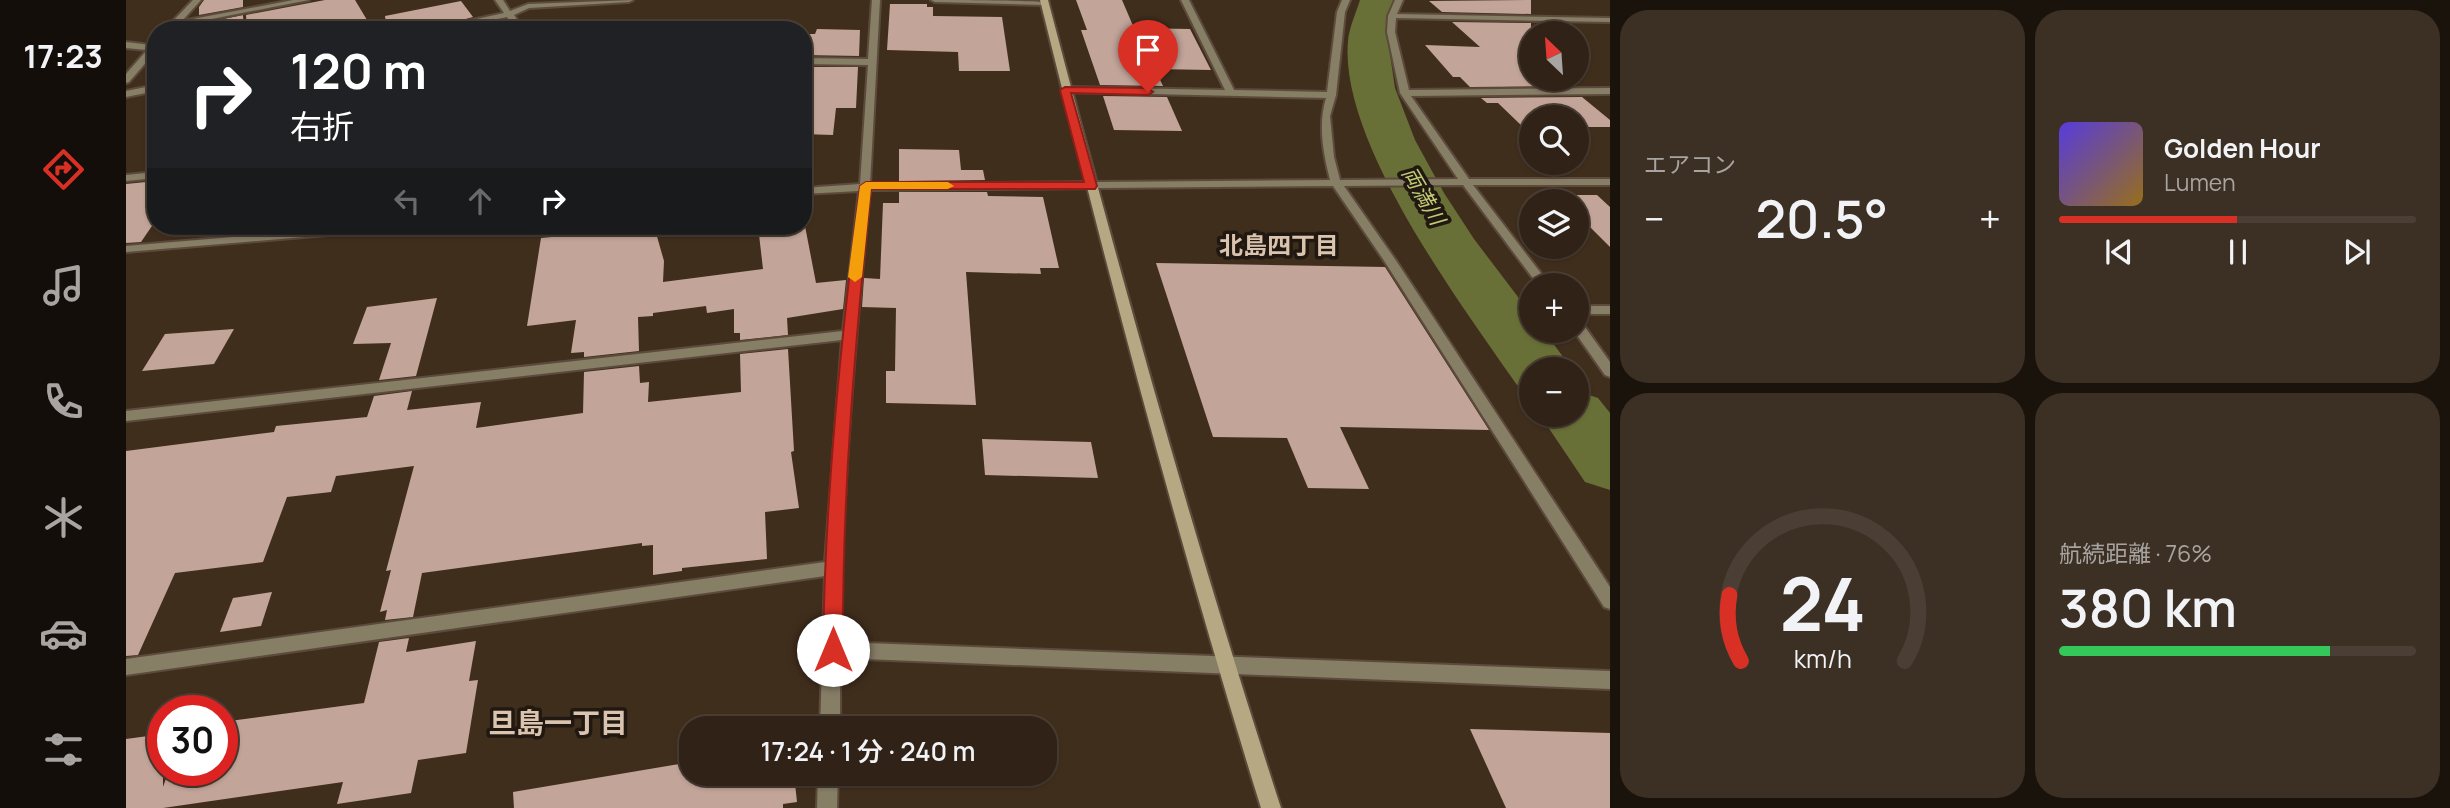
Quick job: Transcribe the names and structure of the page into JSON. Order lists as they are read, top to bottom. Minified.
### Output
{"districts":["北島四丁目","旦島一丁目"],"water":["両満川"],"north":"top left","page":{"tabs":"17:23","tile":["エアコン",["航続距離 · 76%","380 km"]],"map_buttons":["+","−"],"turn":["120 m","右折"],"song":["Golden Hour","Lumen"],"heat":["−","20.5°","+"],"limit":"30","trip":"17:24 · 1 分 · 240 m","gauge":["24","km/h"]}}
